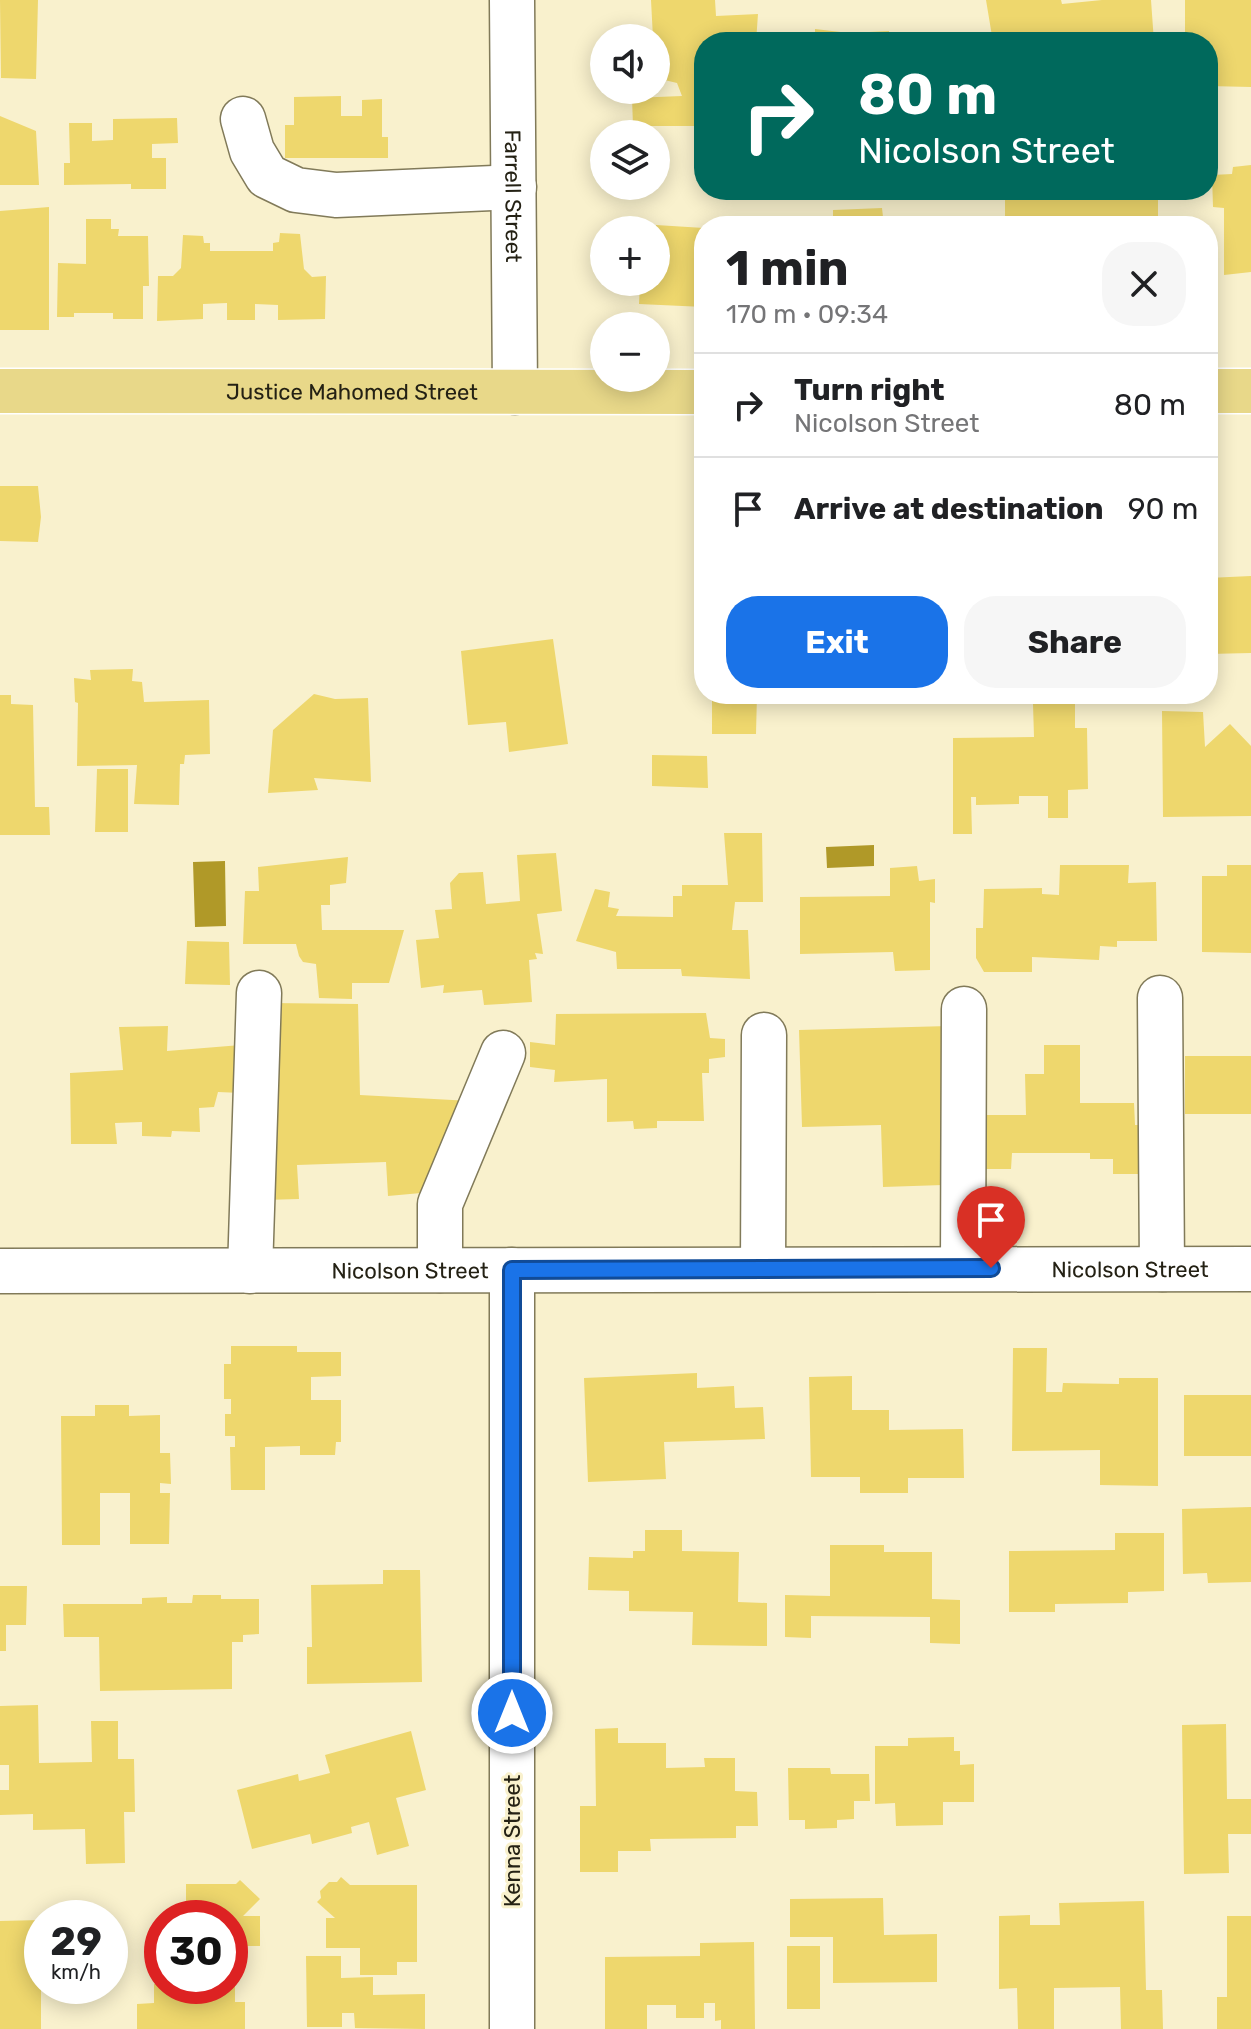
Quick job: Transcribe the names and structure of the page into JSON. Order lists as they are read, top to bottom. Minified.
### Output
{"streets":{"main road":["Justice Mahomed Street"],"street":["Farrell Street","Nicolson Street","Kenna Street"]},"crossings":[["Farrell Street","Justice Mahomed Street"],["Nicolson Street","Kenna Street"]],"page":{"map_buttons":["+","−"],"turn":["80 m","Nicolson Street"],"heading":["1 min","170 m · 09:34"],"list":[{"name":"Turn right","note":"Nicolson Street","value":"80 m"},{"name":"Arrive at destination","value":"90 m"}],"buttons":["Exit","Share"],"speed":"29 km/h","limit":"30"}}
